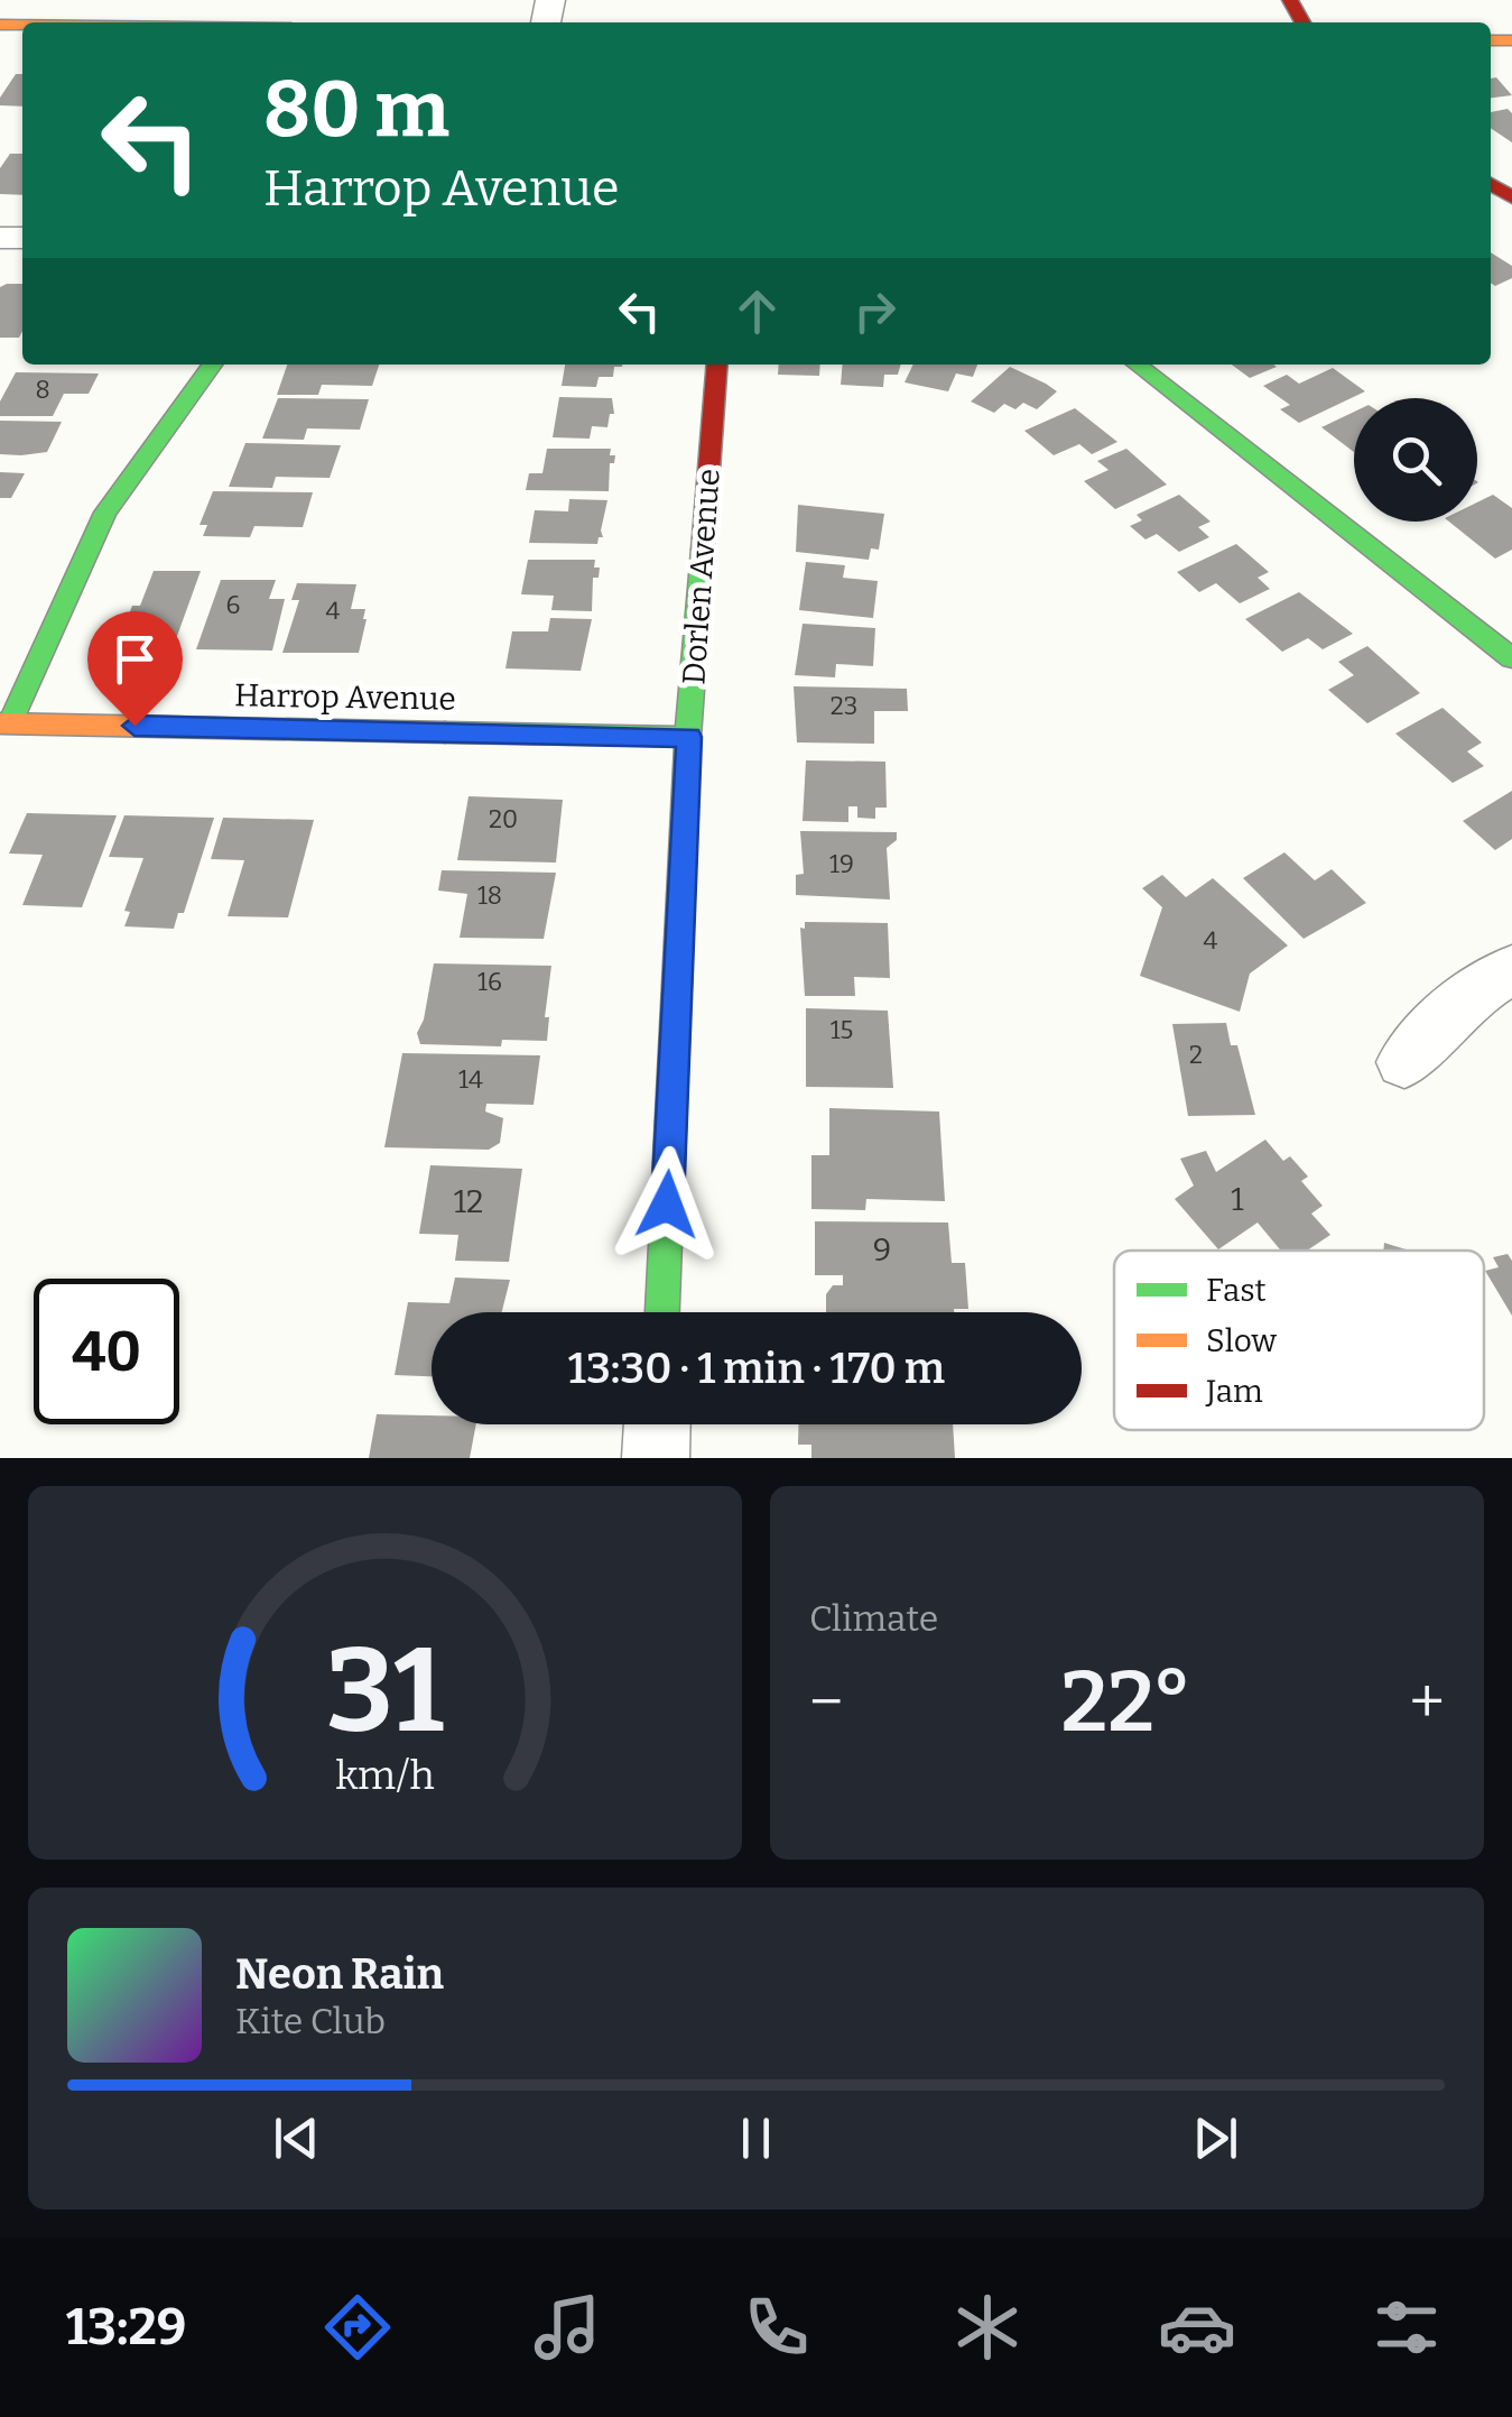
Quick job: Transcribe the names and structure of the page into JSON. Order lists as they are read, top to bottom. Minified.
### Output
{"streets":{"street":["Dorlen Avenue","Harrop Avenue"]},"crossings":[["Dorlen Avenue","Harrop Avenue"]],"house_numbers":["8","6","4","23","20","19","18","4","16","15","2","14","1","12","9"],"legend":["Fast","Slow","Jam"],"page":{"turn":["80 m","Harrop Avenue"],"limit":"40","trip":"13:30 · 1 min · 170 m","tile":"Climate","heat":["−","22°","+"],"song":["Neon Rain","Kite Club"],"tabs":"13:29","gauge":["31","km/h"]}}
